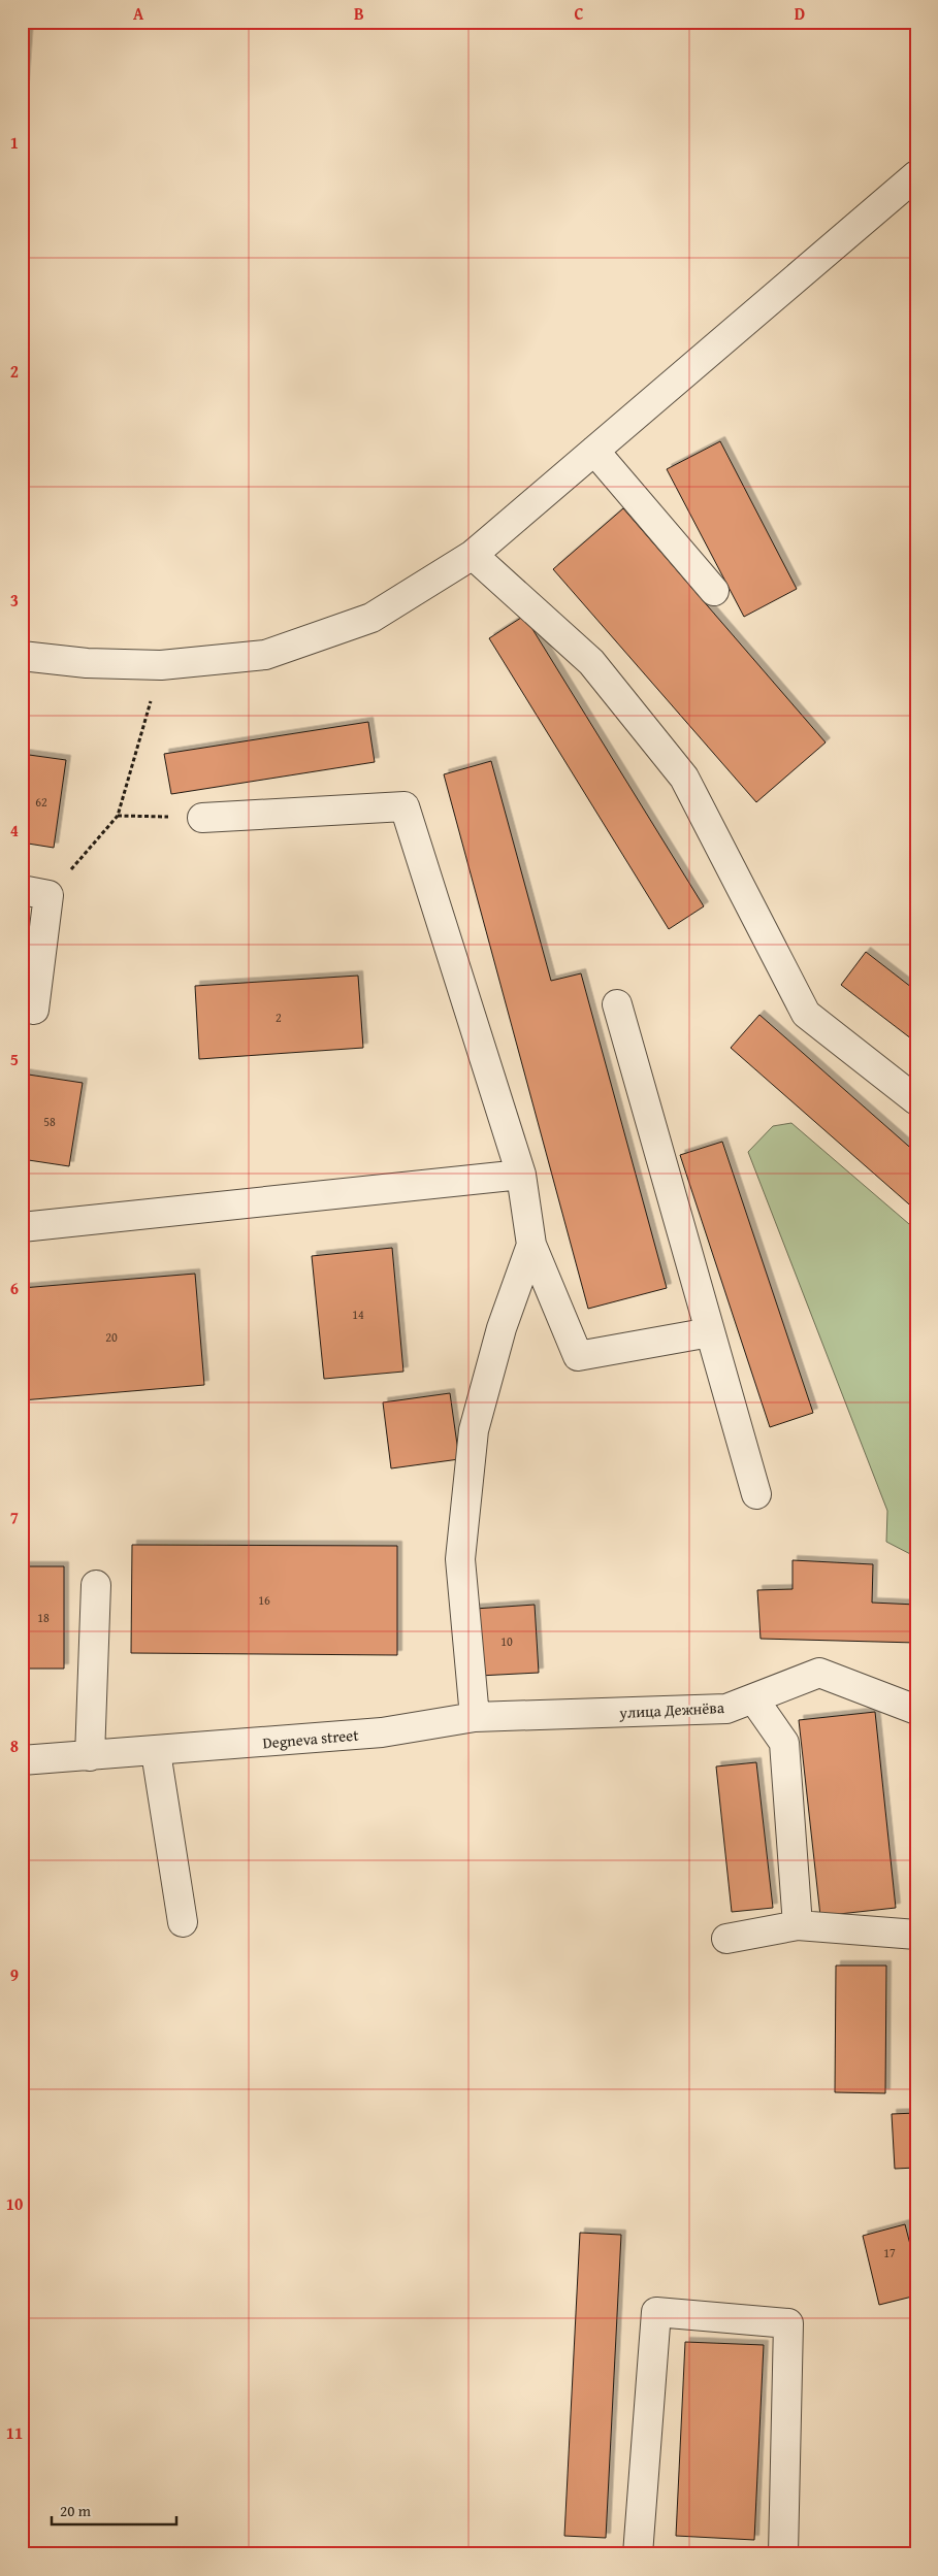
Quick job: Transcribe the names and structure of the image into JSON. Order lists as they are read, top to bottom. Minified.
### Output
{"streets":{"street":["Degneva street"]},"house_numbers":["62","2","58","14","20","16","18","10","17"],"scale_bar":"20 m","grid":{"columns":["A","B","C","D"],"rows":["1","2","3","4","5","6","7","8","9","10","11"]}}
